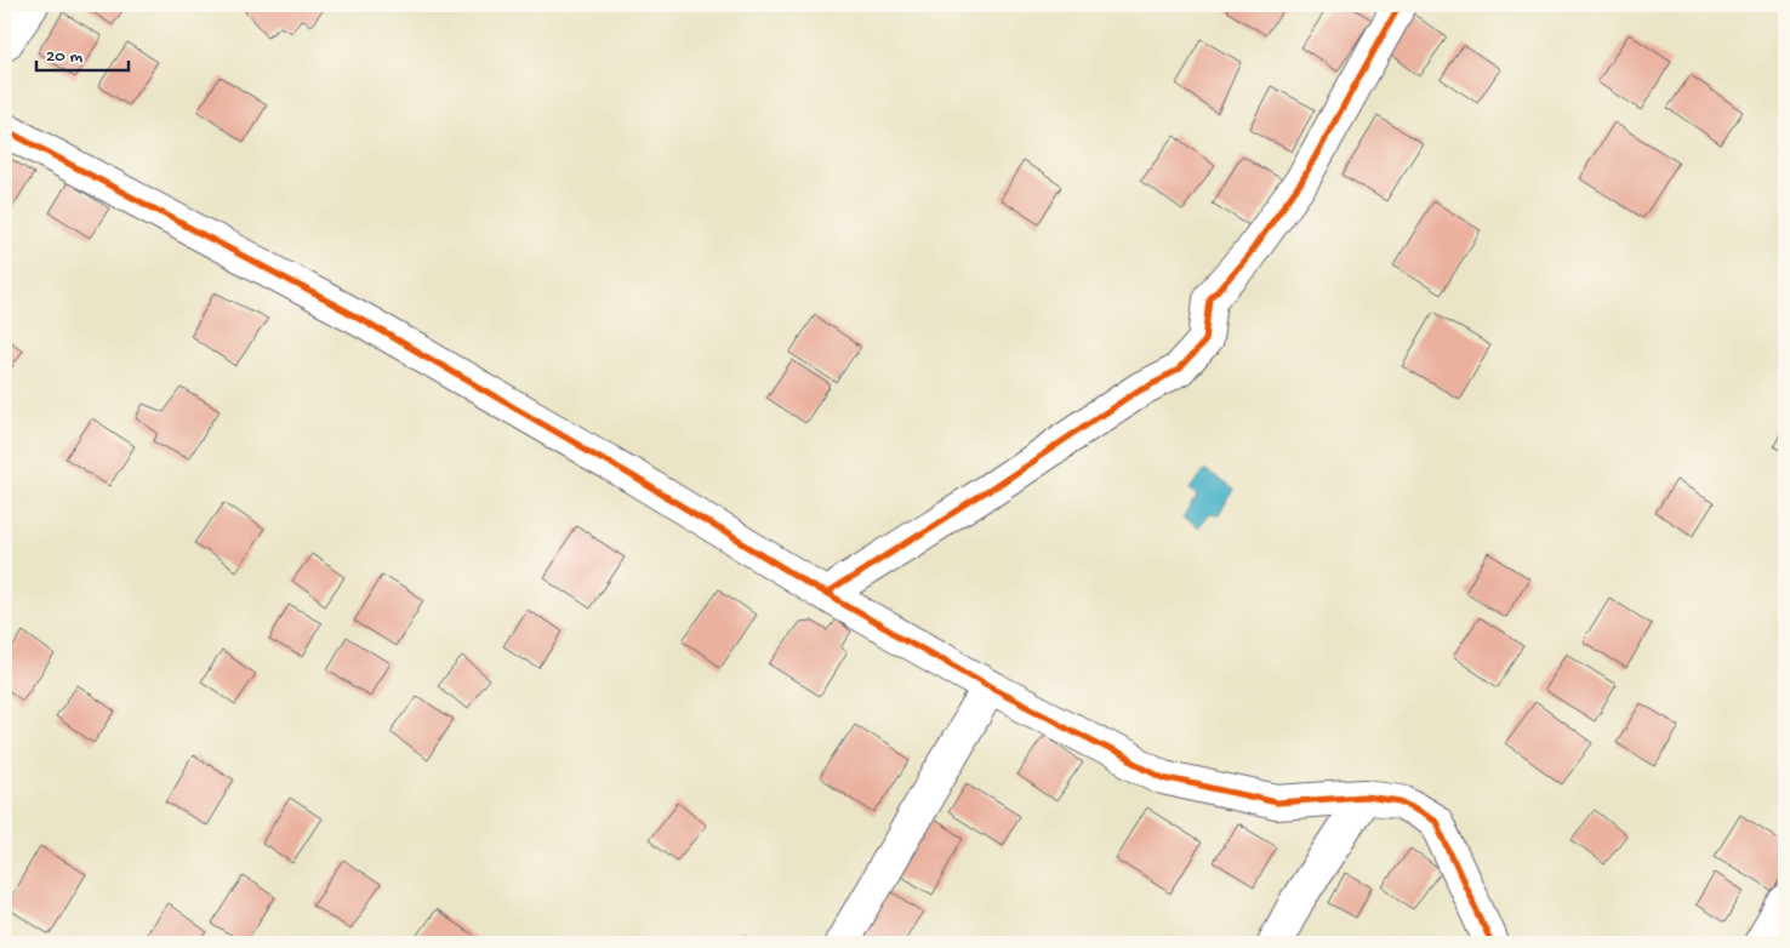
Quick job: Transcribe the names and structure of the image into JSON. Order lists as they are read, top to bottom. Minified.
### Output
{"scale_bar":"20 m"}
